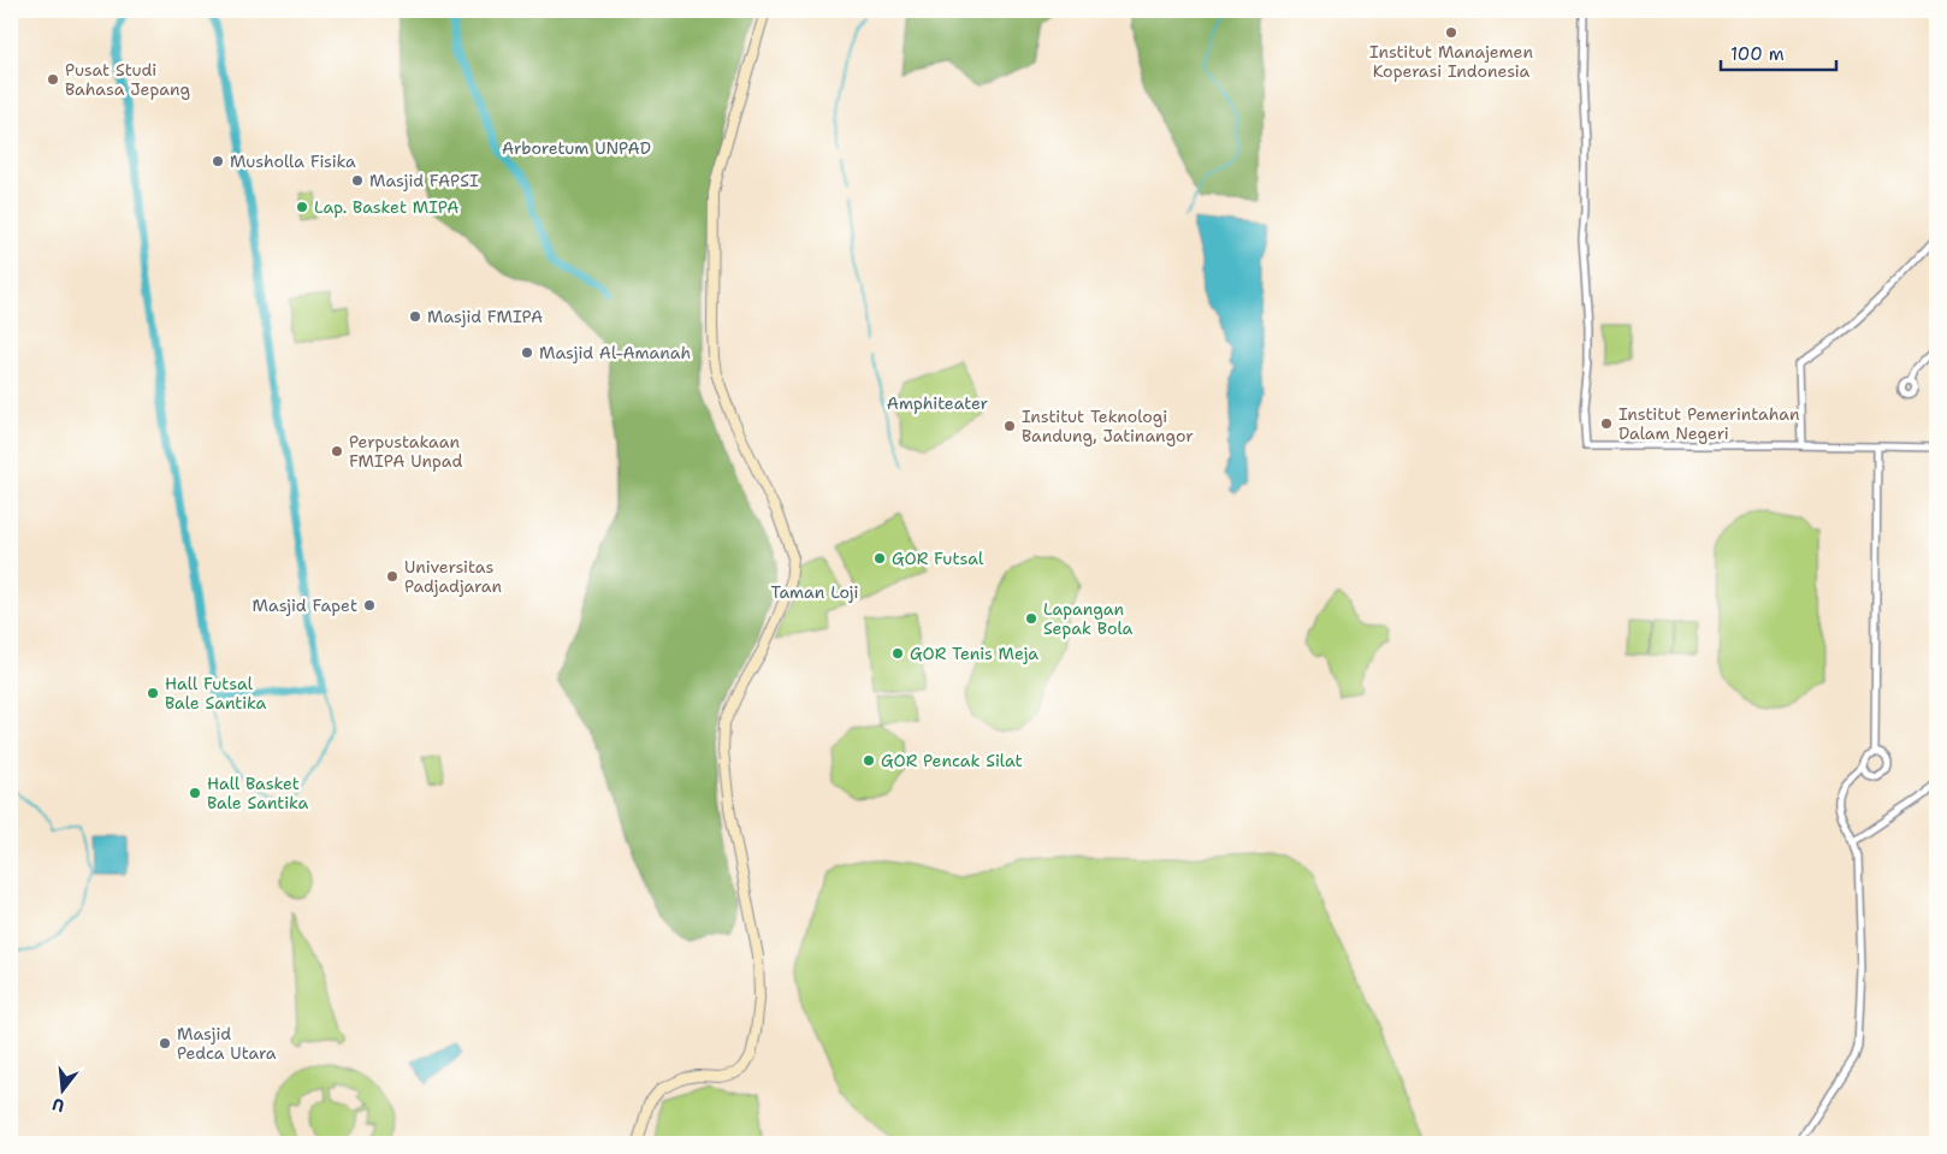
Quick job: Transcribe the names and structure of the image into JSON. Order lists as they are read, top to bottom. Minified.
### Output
{"parks":["Arboretum UNPAD","Amphiteater","Taman Loji"],"places":["Institut Manajemen Koperasi Indonesia","Pusat Studi Bahasa Jepang","Musholla Fisika","Masjid FAPSI","Lap. Basket MIPA","Masjid FMIPA","Masjid Al-Amanah","Institut Pemerintahan Dalam Negeri","Institut Teknologi Bandung, Jatinangor","Perpustakaan FMIPA Unpad","GOR Futsal","Universitas Padjadjaran","Masjid Fapet","Lapangan Sepak Bola","GOR Tenis Meja","Hall Futsal Bale Santika","GOR Pencak Silat","Hall Basket Bale Santika","Masjid Pedca Utara"],"scale_bar":"100 m","north":"bottom"}
